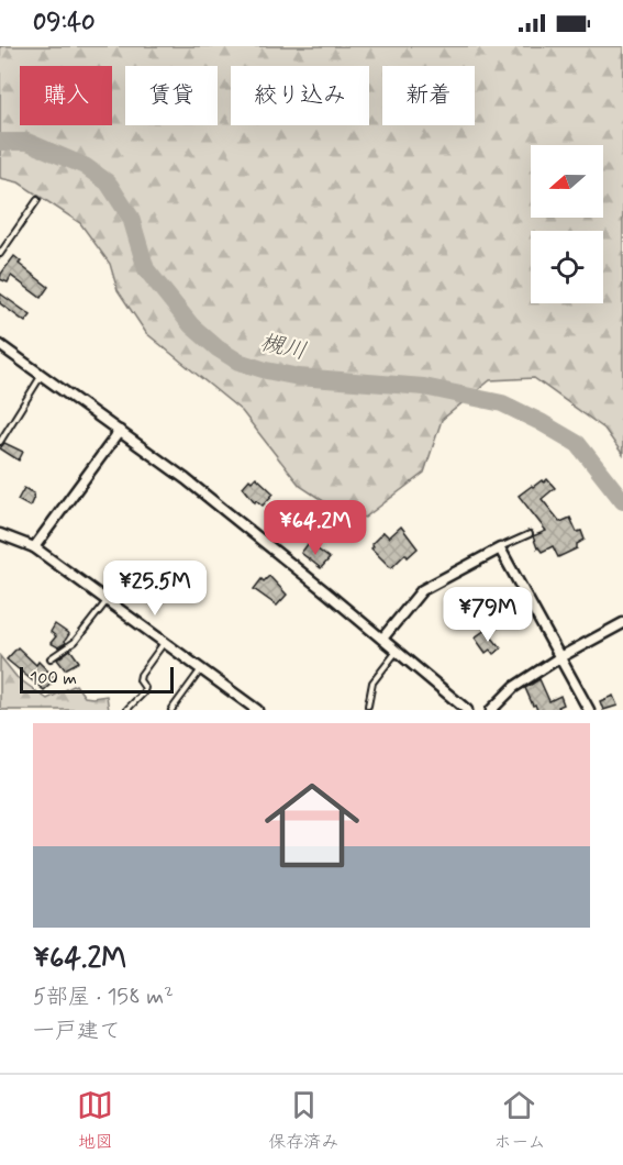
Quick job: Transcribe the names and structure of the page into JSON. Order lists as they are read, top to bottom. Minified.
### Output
{"water":["槻川"],"scale_bar":"100 m","north":"left","page":{"status":"09:40","chip":["購入","賃貸","絞り込み","新着"],"price":["¥64.2M","¥25.5M","¥79M"],"scale":"100 m","list":[{"name":"¥64.2M","note":"5部屋 · 158 m² · 一戸建て"}],"tabs":["地図","保存済み","ホーム"]}}
